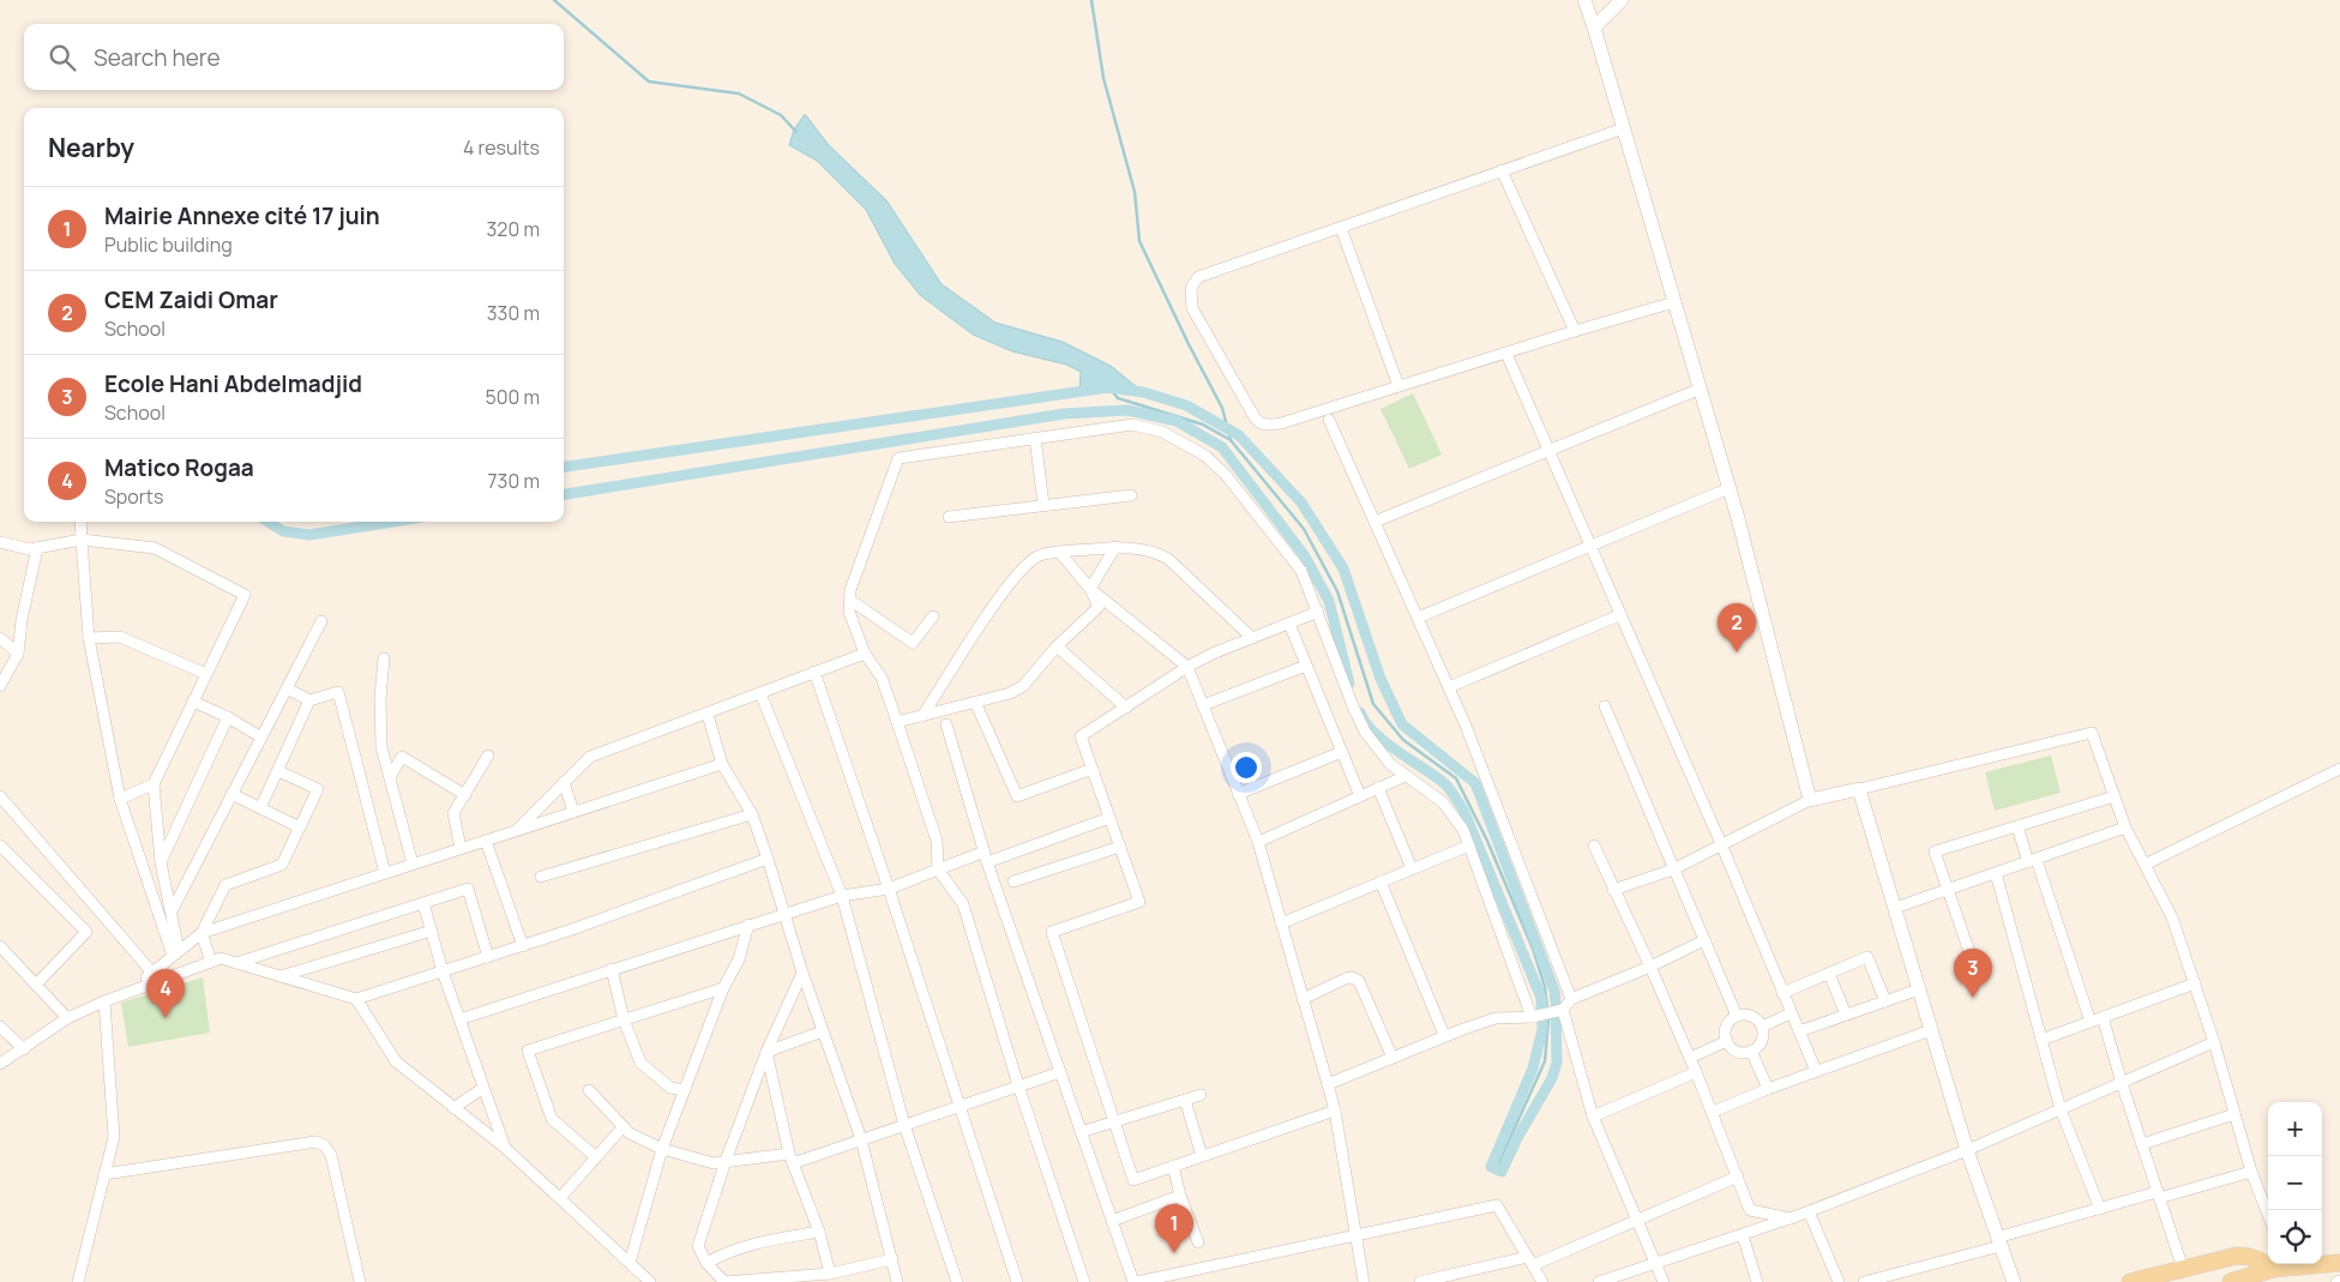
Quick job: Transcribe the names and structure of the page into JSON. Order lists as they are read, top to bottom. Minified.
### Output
{"page":{"search":"Search here","heading":["Nearby","4 results"],"list":[{"mark":"1","name":"Mairie Annexe cité 17 juin","note":"Public building","value":"320 m"},{"mark":"2","name":"CEM Zaidi Omar","note":"School","value":"330 m"},{"mark":"3","name":"Ecole Hani Abdelmadjid","note":"School","value":"500 m"},{"mark":"4","name":"Matico Rogaa","note":"Sports","value":"730 m"}],"pins":["2","3","4","1"],"map_buttons":["+","−"]}}
